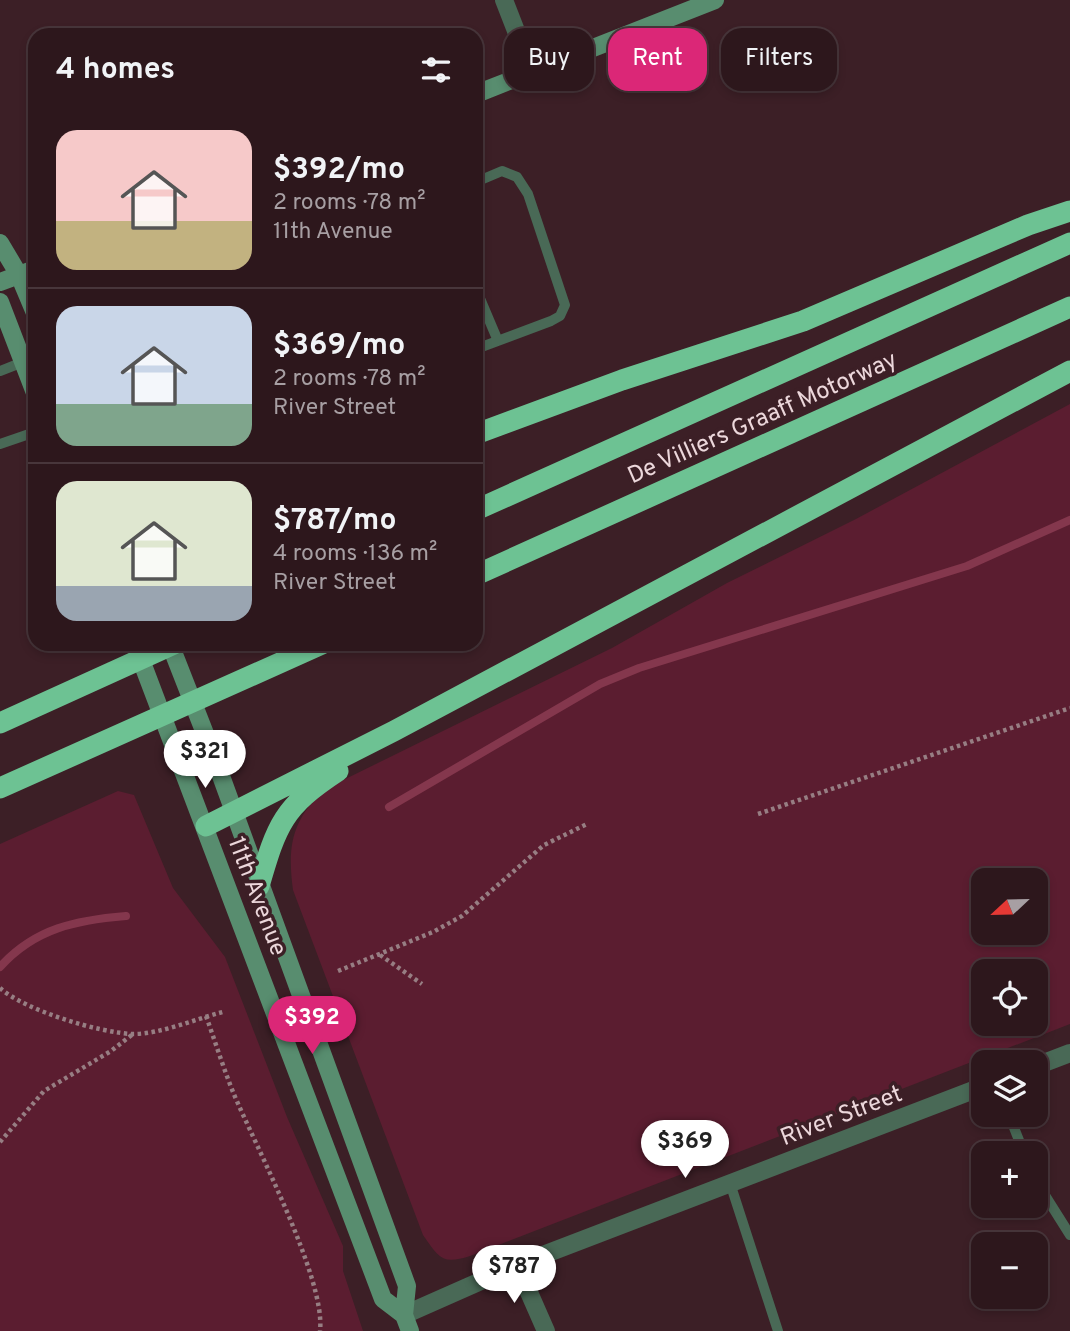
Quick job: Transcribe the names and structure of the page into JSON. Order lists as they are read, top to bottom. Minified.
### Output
{"streets":{"highway":["De Villiers Graaff Motorway"],"main road":["11th Avenue"],"street":["River Street"]},"crossings":[["11th Avenue","River Street"]],"north":"left","page":{"chip":["Buy","Rent","Filters"],"heading":"4 homes","list":[{"name":"$392/mo","note":"2 rooms · 78 m² · 11th Avenue"},{"name":"$369/mo","note":"2 rooms · 78 m² · River Street"},{"name":"$787/mo","note":"4 rooms · 136 m² · River Street"}],"price":["$321","$392","$369","$787"],"map_buttons":["+","−"]}}
